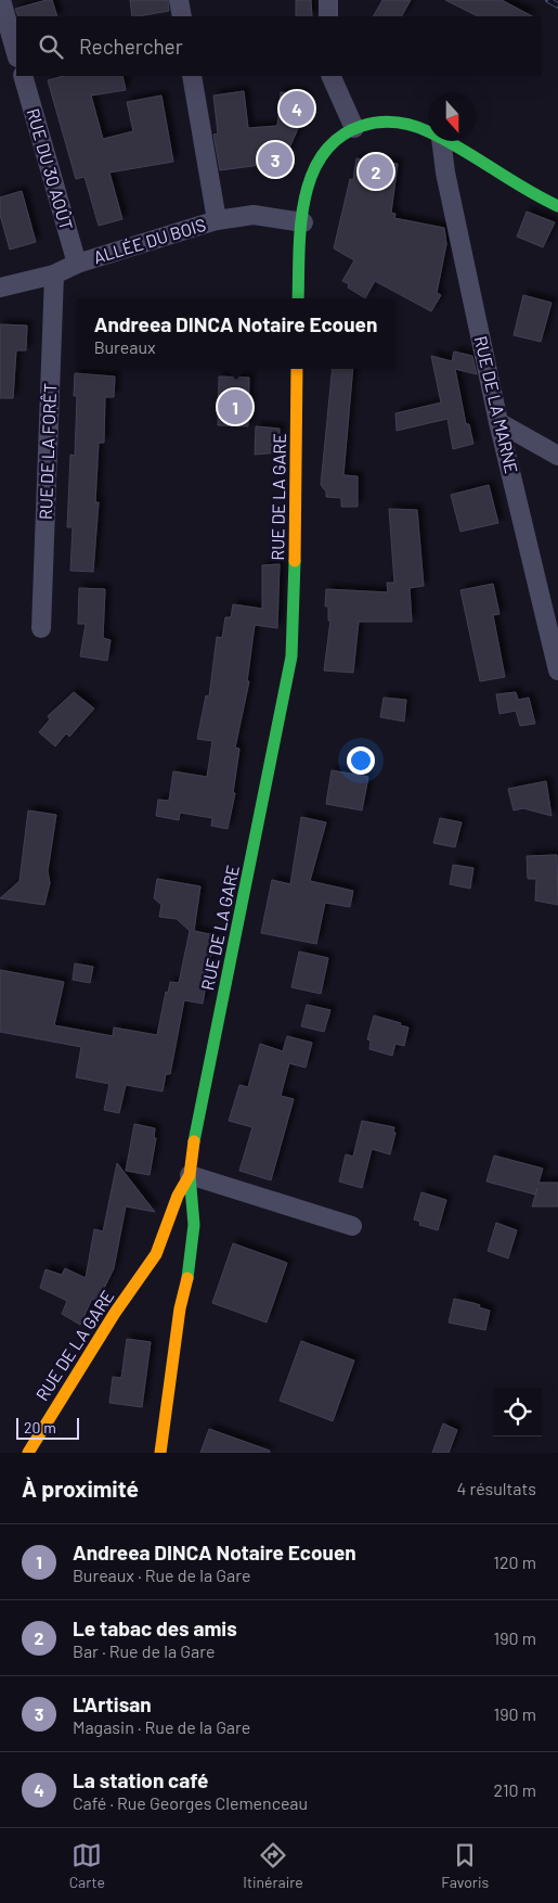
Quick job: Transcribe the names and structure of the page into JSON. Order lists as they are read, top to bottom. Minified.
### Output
{"streets":{"street":["RUE DU 30 AOÛT","ALLÉE DU BOIS","RUE DE LA MARNE","RUE DE LA FORÊT","RUE DE LA GARE"]},"crossings":[["RUE DU 30 AOÛT","ALLÉE DU BOIS"],["ALLÉE DU BOIS","RUE DE LA FORÊT"]],"scale_bar":"20 m","north":"bottom","page":{"search":"Rechercher","pins":["4","3","2","1"],"popup":["Andreea DINCA Notaire Ecouen","Bureaux"],"scale":"20 m","heading":["À proximité","4 résultats"],"list":[{"mark":"1","name":"Andreea DINCA Notaire Ecouen","note":"Bureaux · Rue de la Gare","value":"120 m"},{"mark":"2","name":"Le tabac des amis","note":"Bar · Rue de la Gare","value":"190 m"},{"mark":"3","name":"L'Artisan","note":"Magasin · Rue de la Gare","value":"190 m"},{"mark":"4","name":"La station café","note":"Café · Rue Georges Clemenceau","value":"210 m"}],"nav":["Carte","Itinéraire","Favoris"]}}
